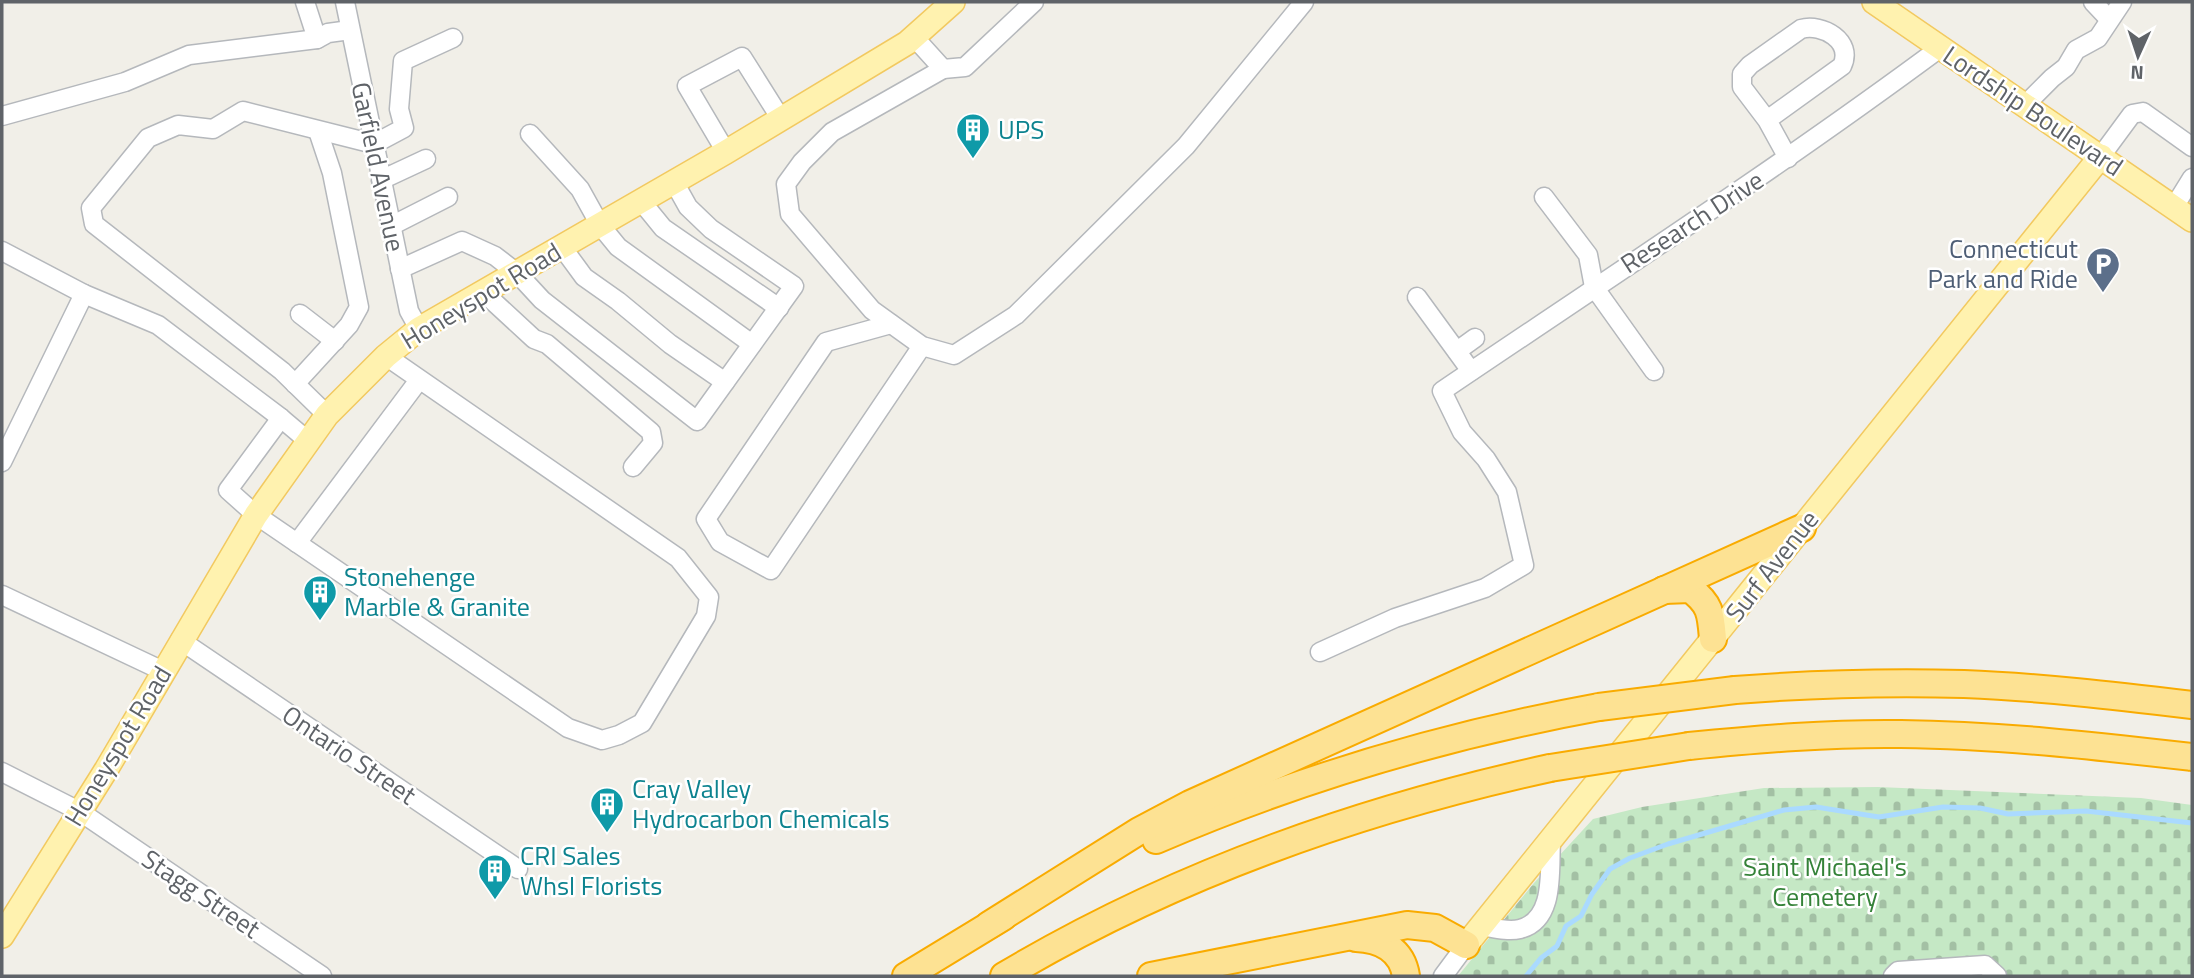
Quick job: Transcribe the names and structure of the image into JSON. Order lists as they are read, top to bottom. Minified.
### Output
{"streets":{"main road":["Lordship Boulevard","Honeyspot Road","Surf Avenue"],"street":["Garfield Avenue","Research Drive","Ontario Street","Stagg Street"]},"crossings":[["Lordship Boulevard","Research Drive"],["Lordship Boulevard","Surf Avenue"],["Garfield Avenue","Honeyspot Road"],["Honeyspot Road","Ontario Street"],["Honeyspot Road","Stagg Street"]],"parks":["Saint Michael's Cemetery"],"places":{"building":["UPS","Stonehenge Marble & Granite","Cray Valley Hydrocarbon Chemicals","CRI Sales Whsl Florists"],"parking":["Connecticut Park and Ride"]},"north":"bottom"}
